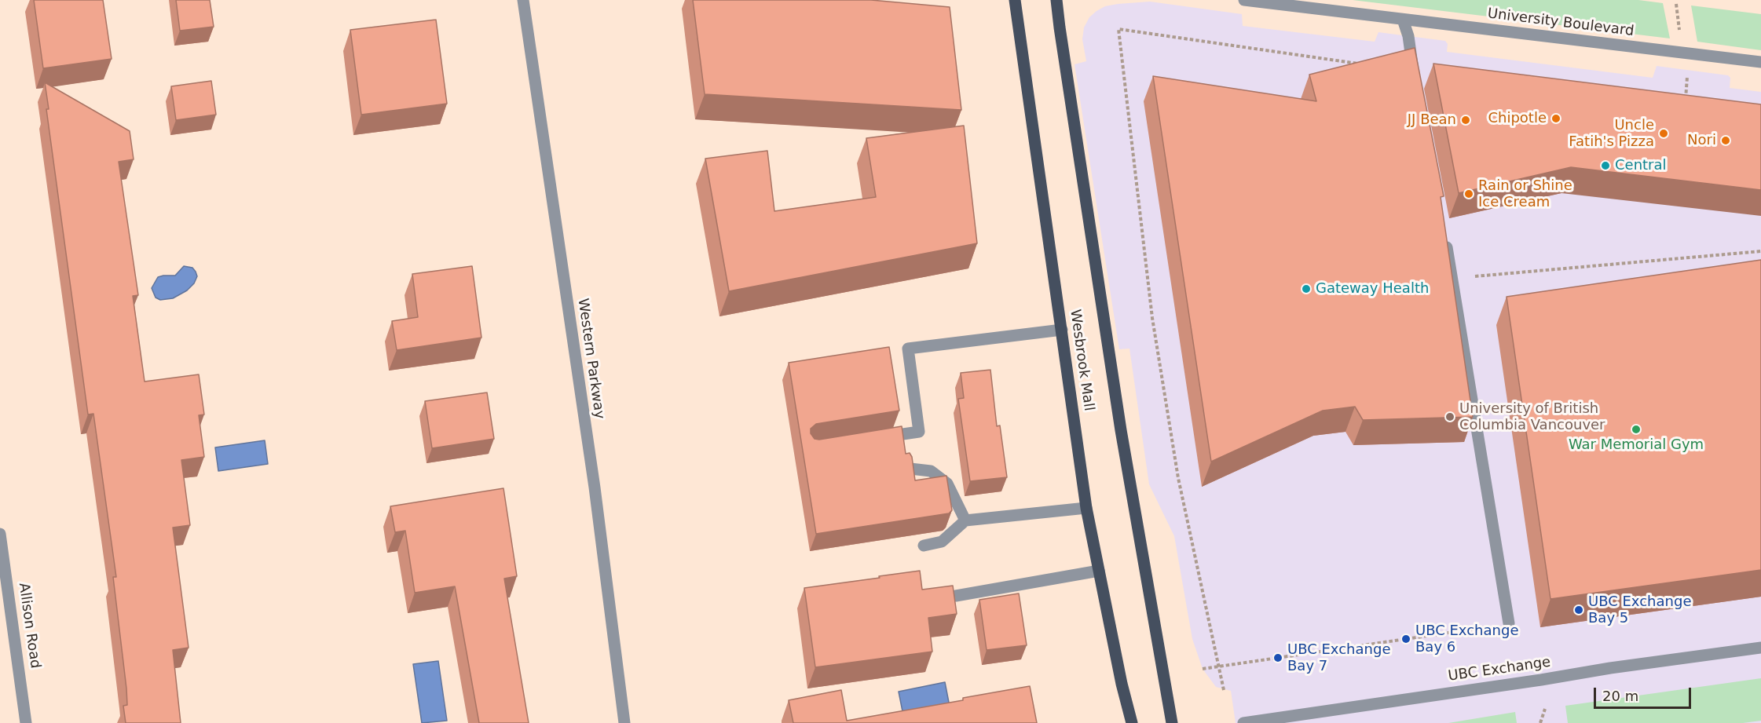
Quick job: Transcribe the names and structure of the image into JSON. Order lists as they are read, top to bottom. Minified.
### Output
{"streets":{"main road":["Wesbrook Mall"],"street":["University Boulevard","Western Parkway","Allison Road","UBC Exchange"]},"places":["Chipotle","JJ Bean","Uncle Fatih's Pizza","Nori","Central","Rain or Shine Ice Cream","Gateway Health","University of British Columbia Vancouver","War Memorial Gym","UBC Exchange Bay 5","UBC Exchange Bay 6","UBC Exchange Bay 7"],"scale_bar":"20 m"}
